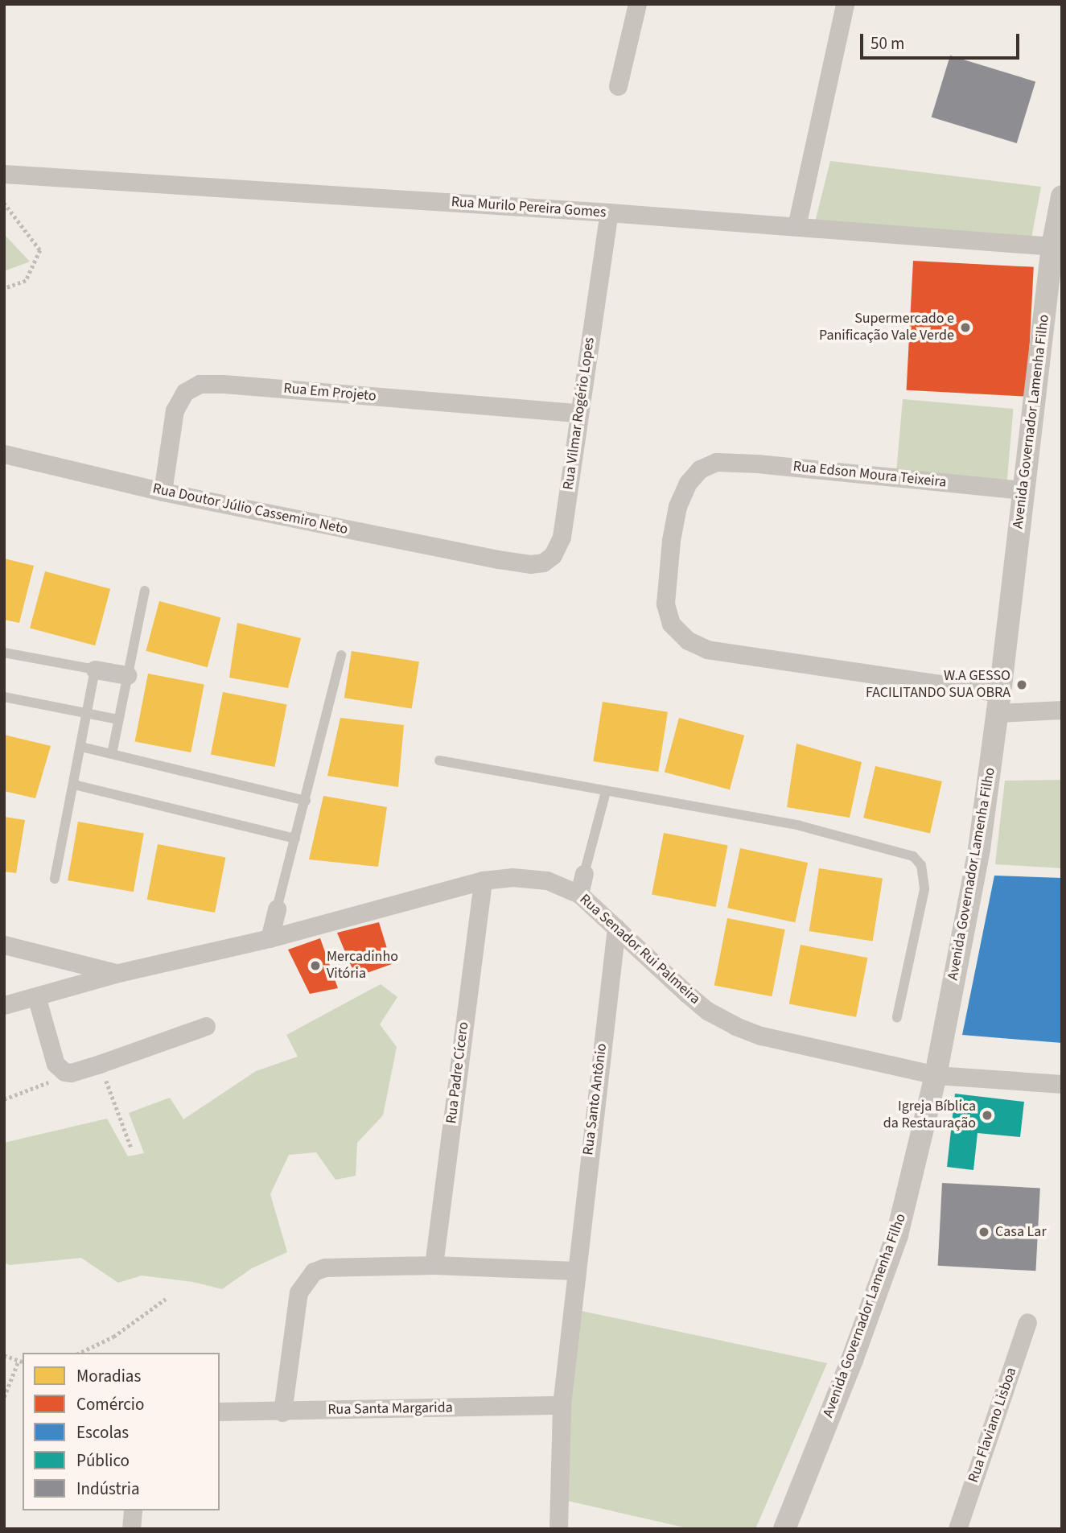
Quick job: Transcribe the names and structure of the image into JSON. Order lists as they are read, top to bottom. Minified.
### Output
{"streets":{"street":["Rua Murilo Pereira Gomes","Rua Em Projeto","Rua Vilmar Rogério Lopes","Avenida Governador Lamenha Filho","Rua Edson Moura Teixeira","Rua Doutor Júlio Cassemiro Neto","Rua Senador Rui Palmeira","Rua Padre Cícero","Rua Santo Antônio","Rua Santa Margarida","Rua Flaviano Lisboa"]},"crossings":[["Rua Murilo Pereira Gomes","Rua Vilmar Rogério Lopes"],["Rua Murilo Pereira Gomes","Avenida Governador Lamenha Filho"],["Rua Em Projeto","Rua Vilmar Rogério Lopes"],["Rua Em Projeto","Rua Doutor Júlio Cassemiro Neto"],["Rua Vilmar Rogério Lopes","Rua Doutor Júlio Cassemiro Neto"],["Avenida Governador Lamenha Filho","Rua Edson Moura Teixeira"],["Avenida Governador Lamenha Filho","Rua Senador Rui Palmeira"],["Rua Senador Rui Palmeira","Rua Padre Cícero"],["Rua Senador Rui Palmeira","Rua Santo Antônio"],["Rua Santo Antônio","Rua Santa Margarida"]],"places":["Supermercado e Panificação Vale Verde","W.A GESSO FACILITANDO SUA OBRA","Mercadinho Vitória","Igreja Bíblica da Restauração","Casa Lar"],"legend":["Moradias","Comércio","Escolas","Público","Indústria"],"scale_bar":"50 m"}
